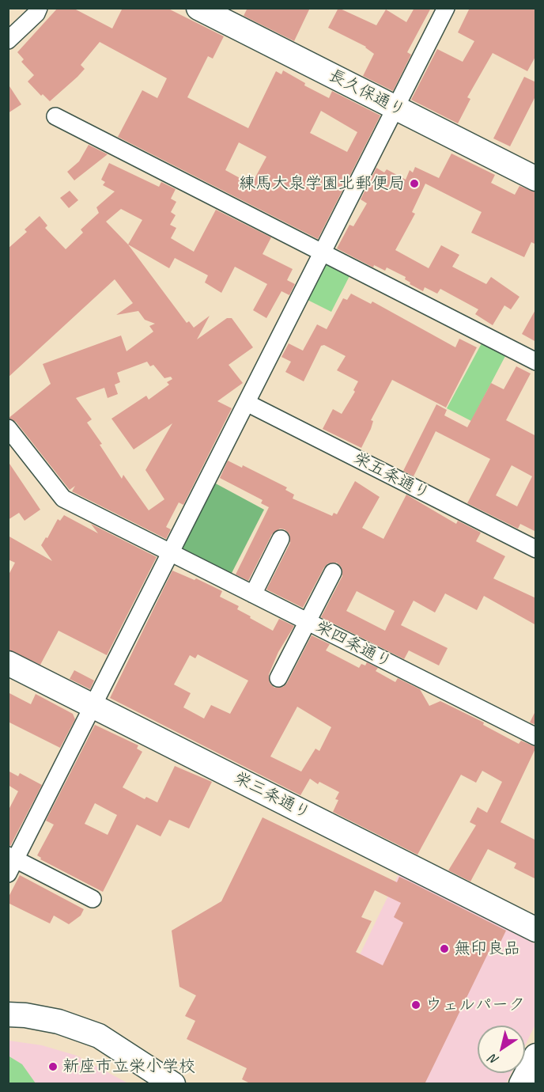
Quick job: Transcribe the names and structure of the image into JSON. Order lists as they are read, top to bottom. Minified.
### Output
{"streets":{"street":["長久保通り","栄五条通り","栄四条通り","栄三条通り"]},"places":["練馬大泉学園北郵便局","無印良品","ウェルパーク","新座市立栄小学校"],"north":"bottom left"}
